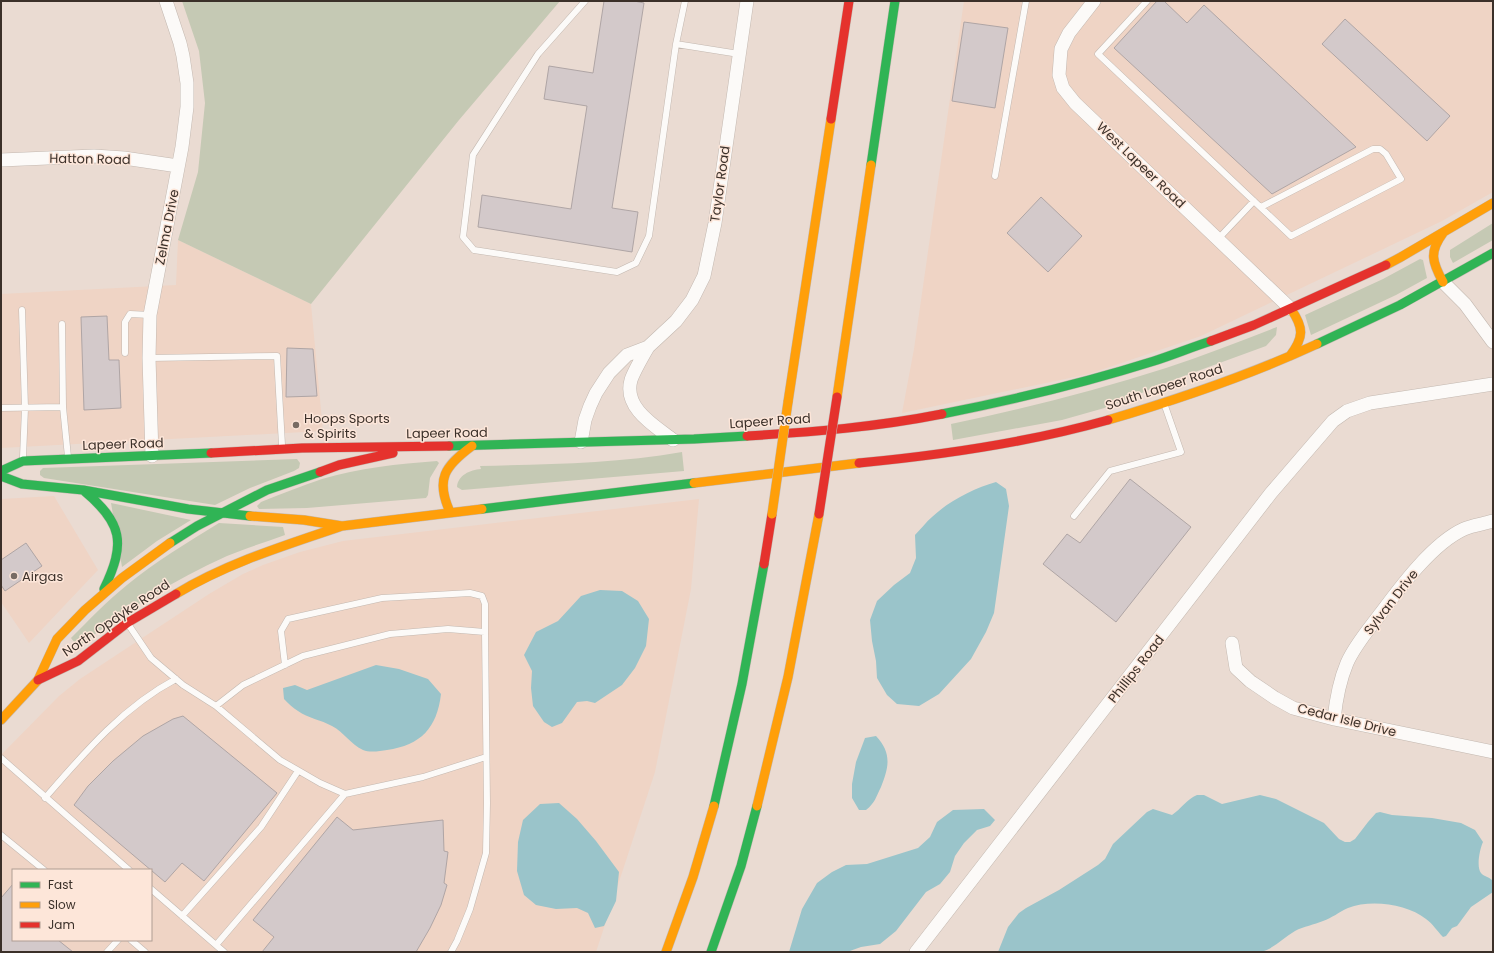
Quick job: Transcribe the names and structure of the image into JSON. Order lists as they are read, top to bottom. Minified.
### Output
{"streets":{"main road":["South Lapeer Road","Lapeer Road","North Opdyke Road"],"street":["Hatton Road","West Lapeer Road","Taylor Road","Zelma Drive","Sylvan Drive","Phillips Road","Cedar Isle Drive"]},"crossings":[["Hatton Road","Zelma Drive"],["West Lapeer Road","Lapeer Road"],["Taylor Road","Lapeer Road"],["Zelma Drive","Lapeer Road"],["Lapeer Road","North Opdyke Road"],["Sylvan Drive","Cedar Isle Drive"]],"places":["Hoops Sports & Spirits","Airgas"],"legend":["Fast","Slow","Jam"]}
